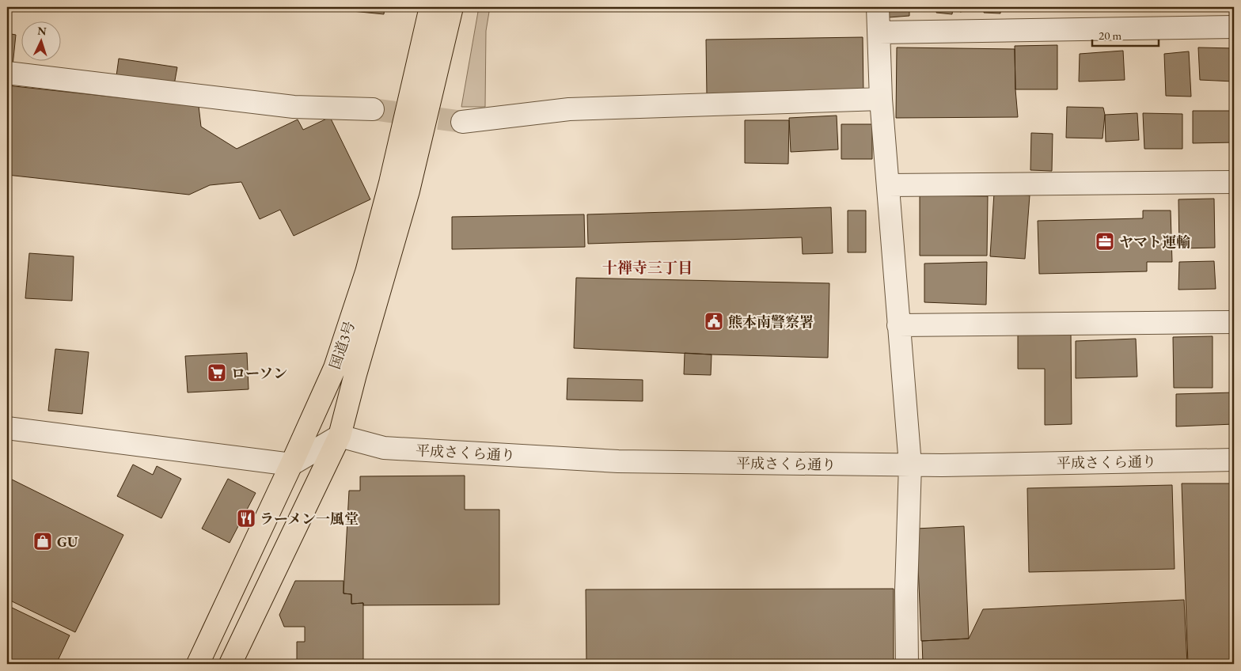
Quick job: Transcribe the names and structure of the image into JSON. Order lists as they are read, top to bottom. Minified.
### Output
{"streets":{"highway":["国道3号"],"street":["平成さくら通り"]},"crossings":[["国道3号","平成さくら通り"]],"districts":["十禅寺三丁目"],"places":{"office":["ヤマト運輸"],"public building":["熊本南警察署"],"supermarket":["ローソン"],"restaurant":["ラーメン一風堂"],"shop":["GU"]},"scale_bar":"20 m","north":"top"}
